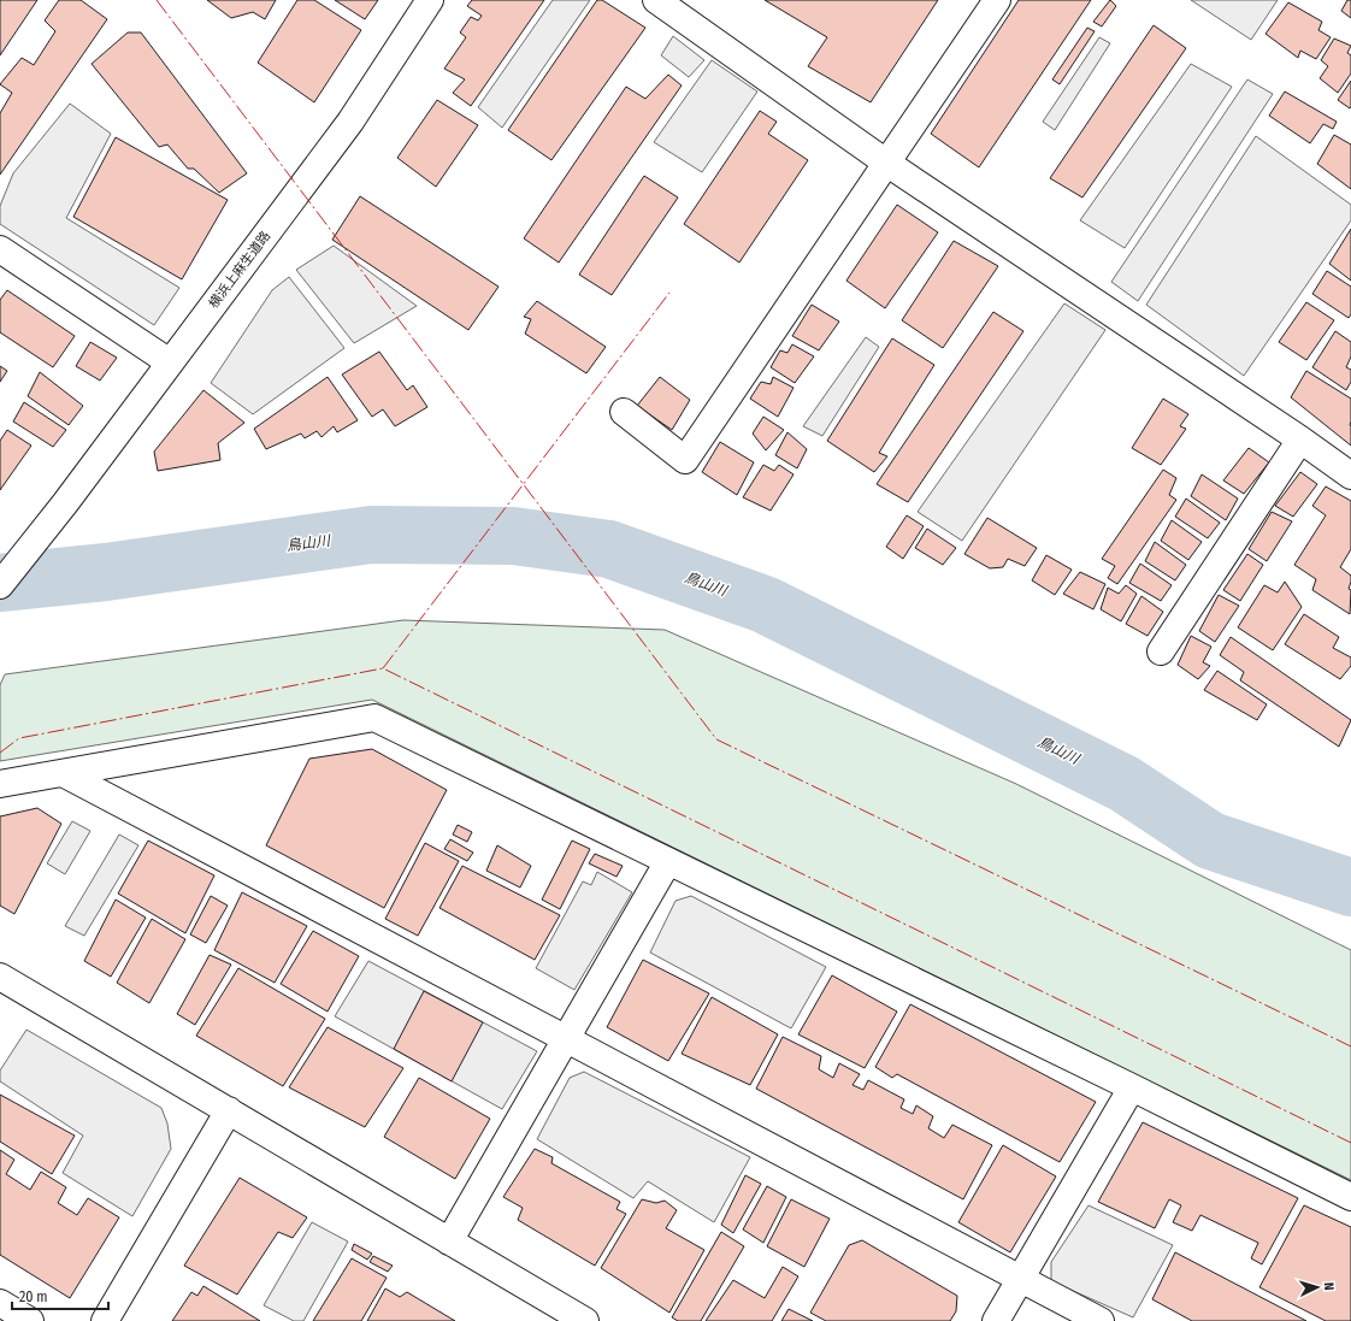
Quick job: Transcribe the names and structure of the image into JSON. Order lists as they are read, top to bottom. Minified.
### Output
{"streets":{"street":["横浜上麻生道路"]},"water":["鳥山川"],"scale_bar":"20 m","north":"right"}
